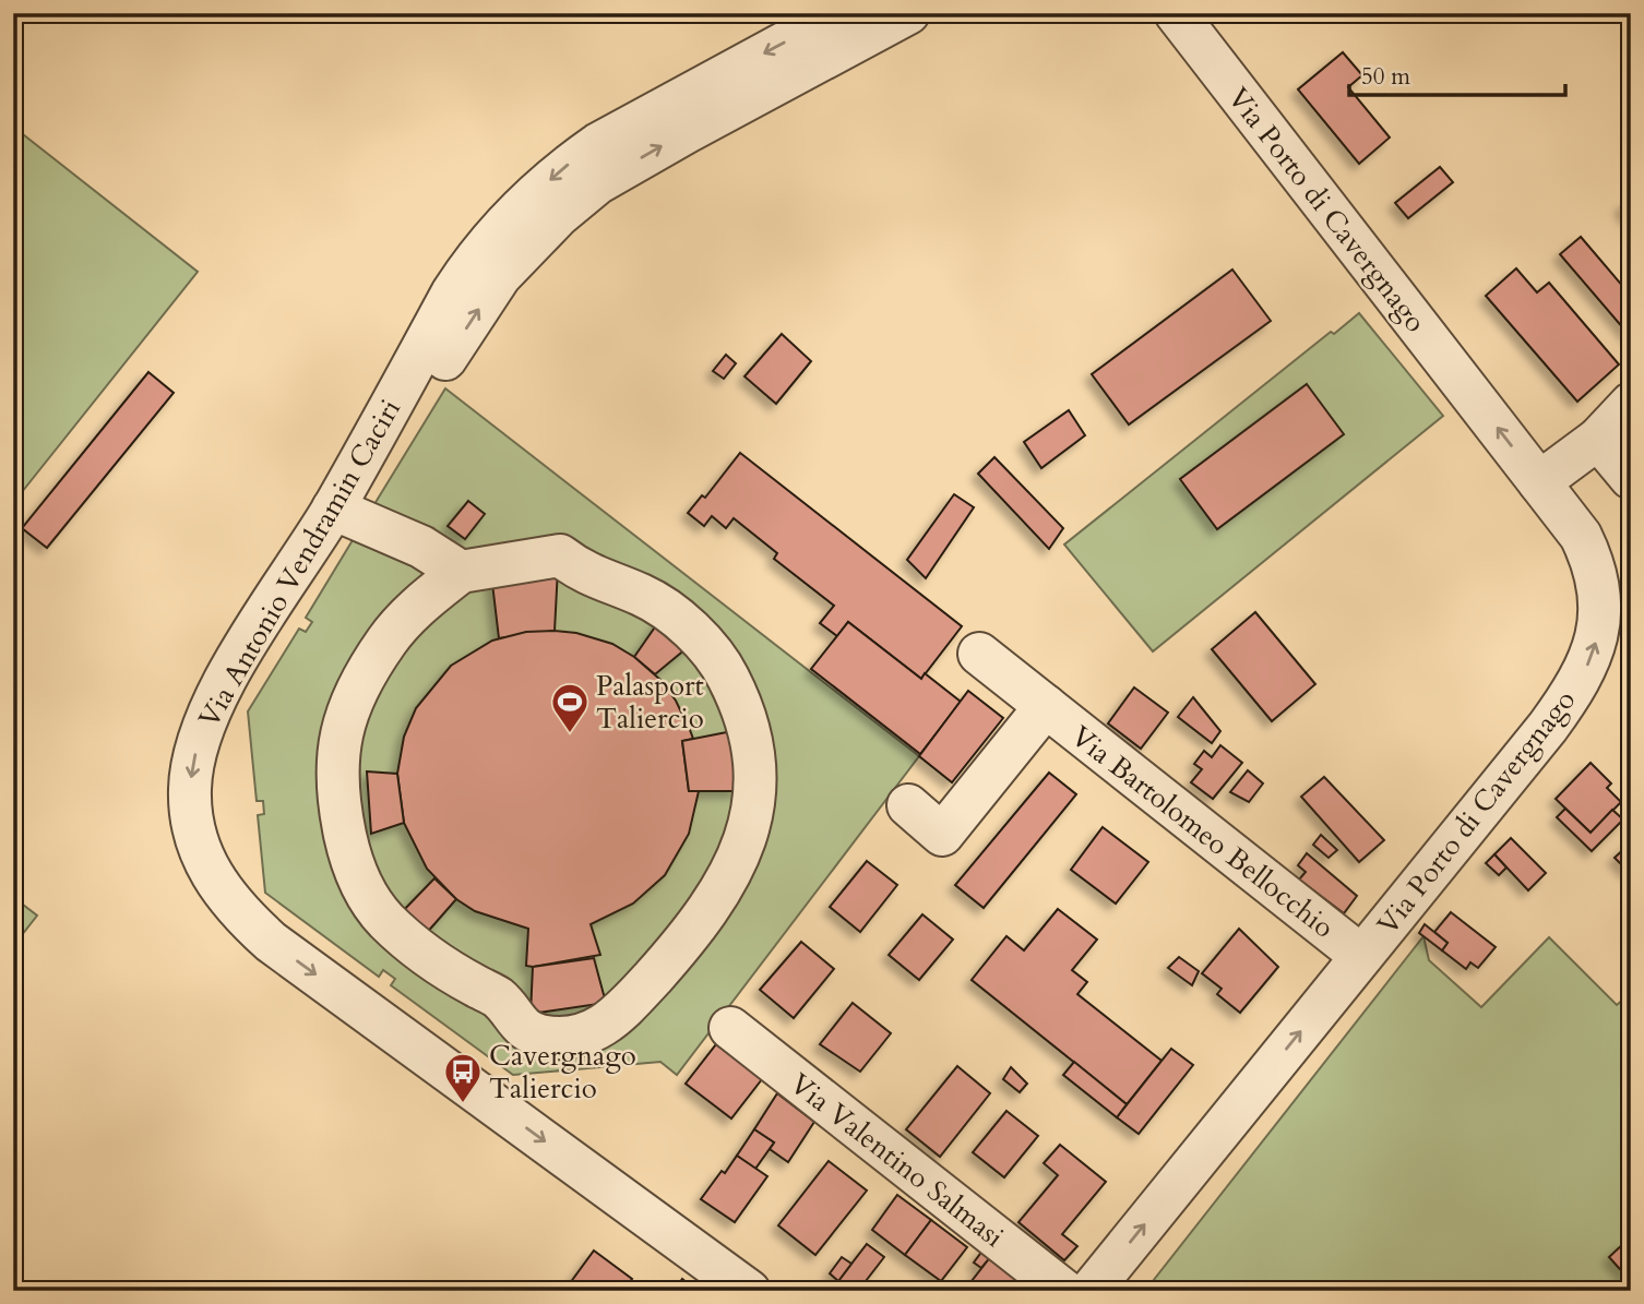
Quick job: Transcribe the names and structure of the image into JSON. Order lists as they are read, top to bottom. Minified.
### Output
{"streets":{"street":["Via Porto di Cavergnago","Via Antonio Vendramin Caciri","Via Bartolomeo Bellocchio","Via Valentino Salmasi"]},"crossings":[["Via Porto di Cavergnago","Via Bartolomeo Bellocchio"]],"one_way":["Via Porto di Cavergnago"],"places":{"sports":["Palasport Taliercio"],"bus stop":["Cavergnago Taliercio"]},"scale_bar":"50 m"}
